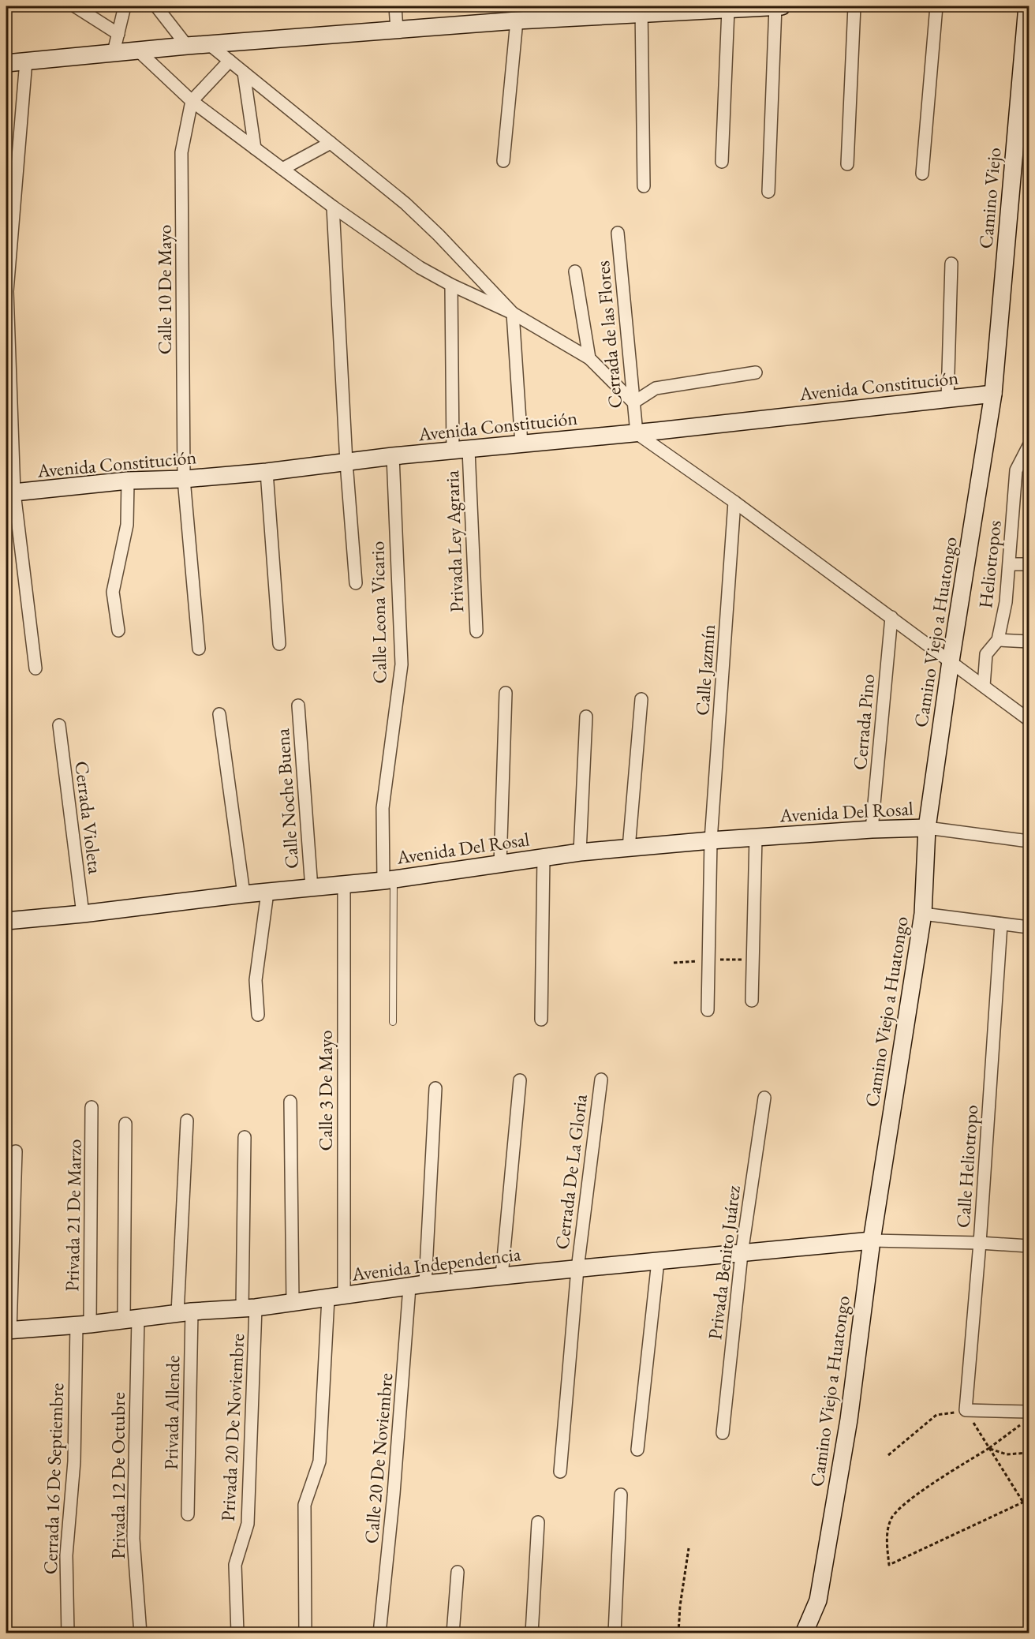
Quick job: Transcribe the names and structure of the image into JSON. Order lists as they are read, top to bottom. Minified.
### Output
{"streets":{"main road":["Camino Viejo","Avenida Constitución","Camino Viejo a Huatongo","Avenida Del Rosal","Avenida Independencia"],"street":["Calle 10 De Mayo","Cerrada de las Flores","Privada Ley Agraria","Heliotropos","Calle Leona Vicario","Calle Jazmín","Cerrada Pino","Calle Noche Buena","Cerrada Violeta","Calle 3 De Mayo","Calle Heliotropo","Cerrada De La Gloria","Privada 21 De Marzo","Privada Benito Juárez","Privada Allende","Privada 20 De Noviembre","Calle 20 De Noviembre","Privada 12 De Octubre","Cerrada 16 De Septiembre"]},"crossings":[["Camino Viejo","Avenida Constitución"],["Camino Viejo","Camino Viejo a Huatongo"],["Calle 10 De Mayo","Avenida Constitución"],["Cerrada de las Flores","Avenida Constitución"],["Avenida Constitución","Privada Ley Agraria"],["Avenida Constitución","Calle Leona Vicario"],["Avenida Constitución","Camino Viejo a Huatongo"],["Calle Leona Vicario","Avenida Del Rosal"],["Camino Viejo a Huatongo","Avenida Del Rosal"],["Camino Viejo a Huatongo","Avenida Independencia"],["Calle Jazmín","Avenida Del Rosal"],["Cerrada Pino","Avenida Del Rosal"],["Calle Noche Buena","Avenida Del Rosal"],["Avenida Del Rosal","Cerrada Violeta"],["Avenida Del Rosal","Calle 3 De Mayo"],["Calle 3 De Mayo","Avenida Independencia"],["Cerrada De La Gloria","Avenida Independencia"],["Privada 21 De Marzo","Avenida Independencia"],["Privada 21 De Marzo","Cerrada 16 De Septiembre"],["Privada Benito Juárez","Avenida Independencia"],["Avenida Independencia","Privada Allende"],["Avenida Independencia","Privada 20 De Noviembre"],["Avenida Independencia","Calle 20 De Noviembre"],["Avenida Independencia","Privada 12 De Octubre"],["Avenida Independencia","Cerrada 16 De Septiembre"]]}
